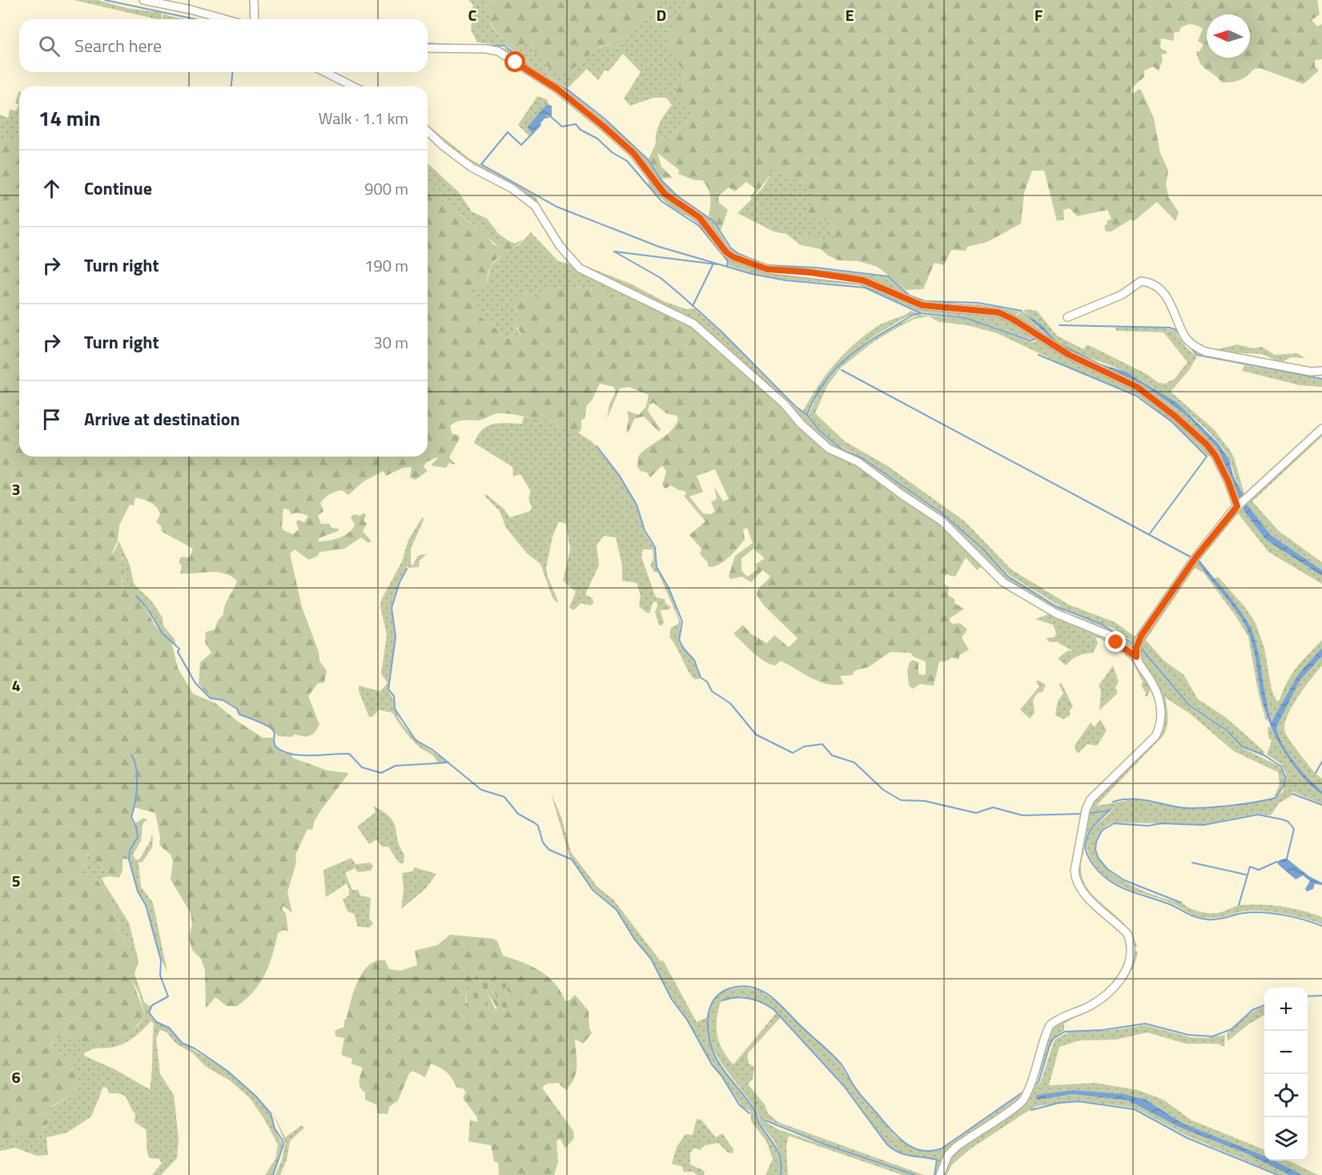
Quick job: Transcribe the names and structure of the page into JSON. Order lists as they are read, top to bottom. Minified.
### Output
{"north":"left","page":{"search":"Search here","heading":["14 min","Walk · 1.1 km"],"list":[["Continue","900 m"],["Turn right","190 m"],["Turn right","30 m"],"Arrive at destination"],"map_buttons":["+","−"]},"grid":{"columns":["C","D","E","F"],"rows":["3","4","5","6"]}}
